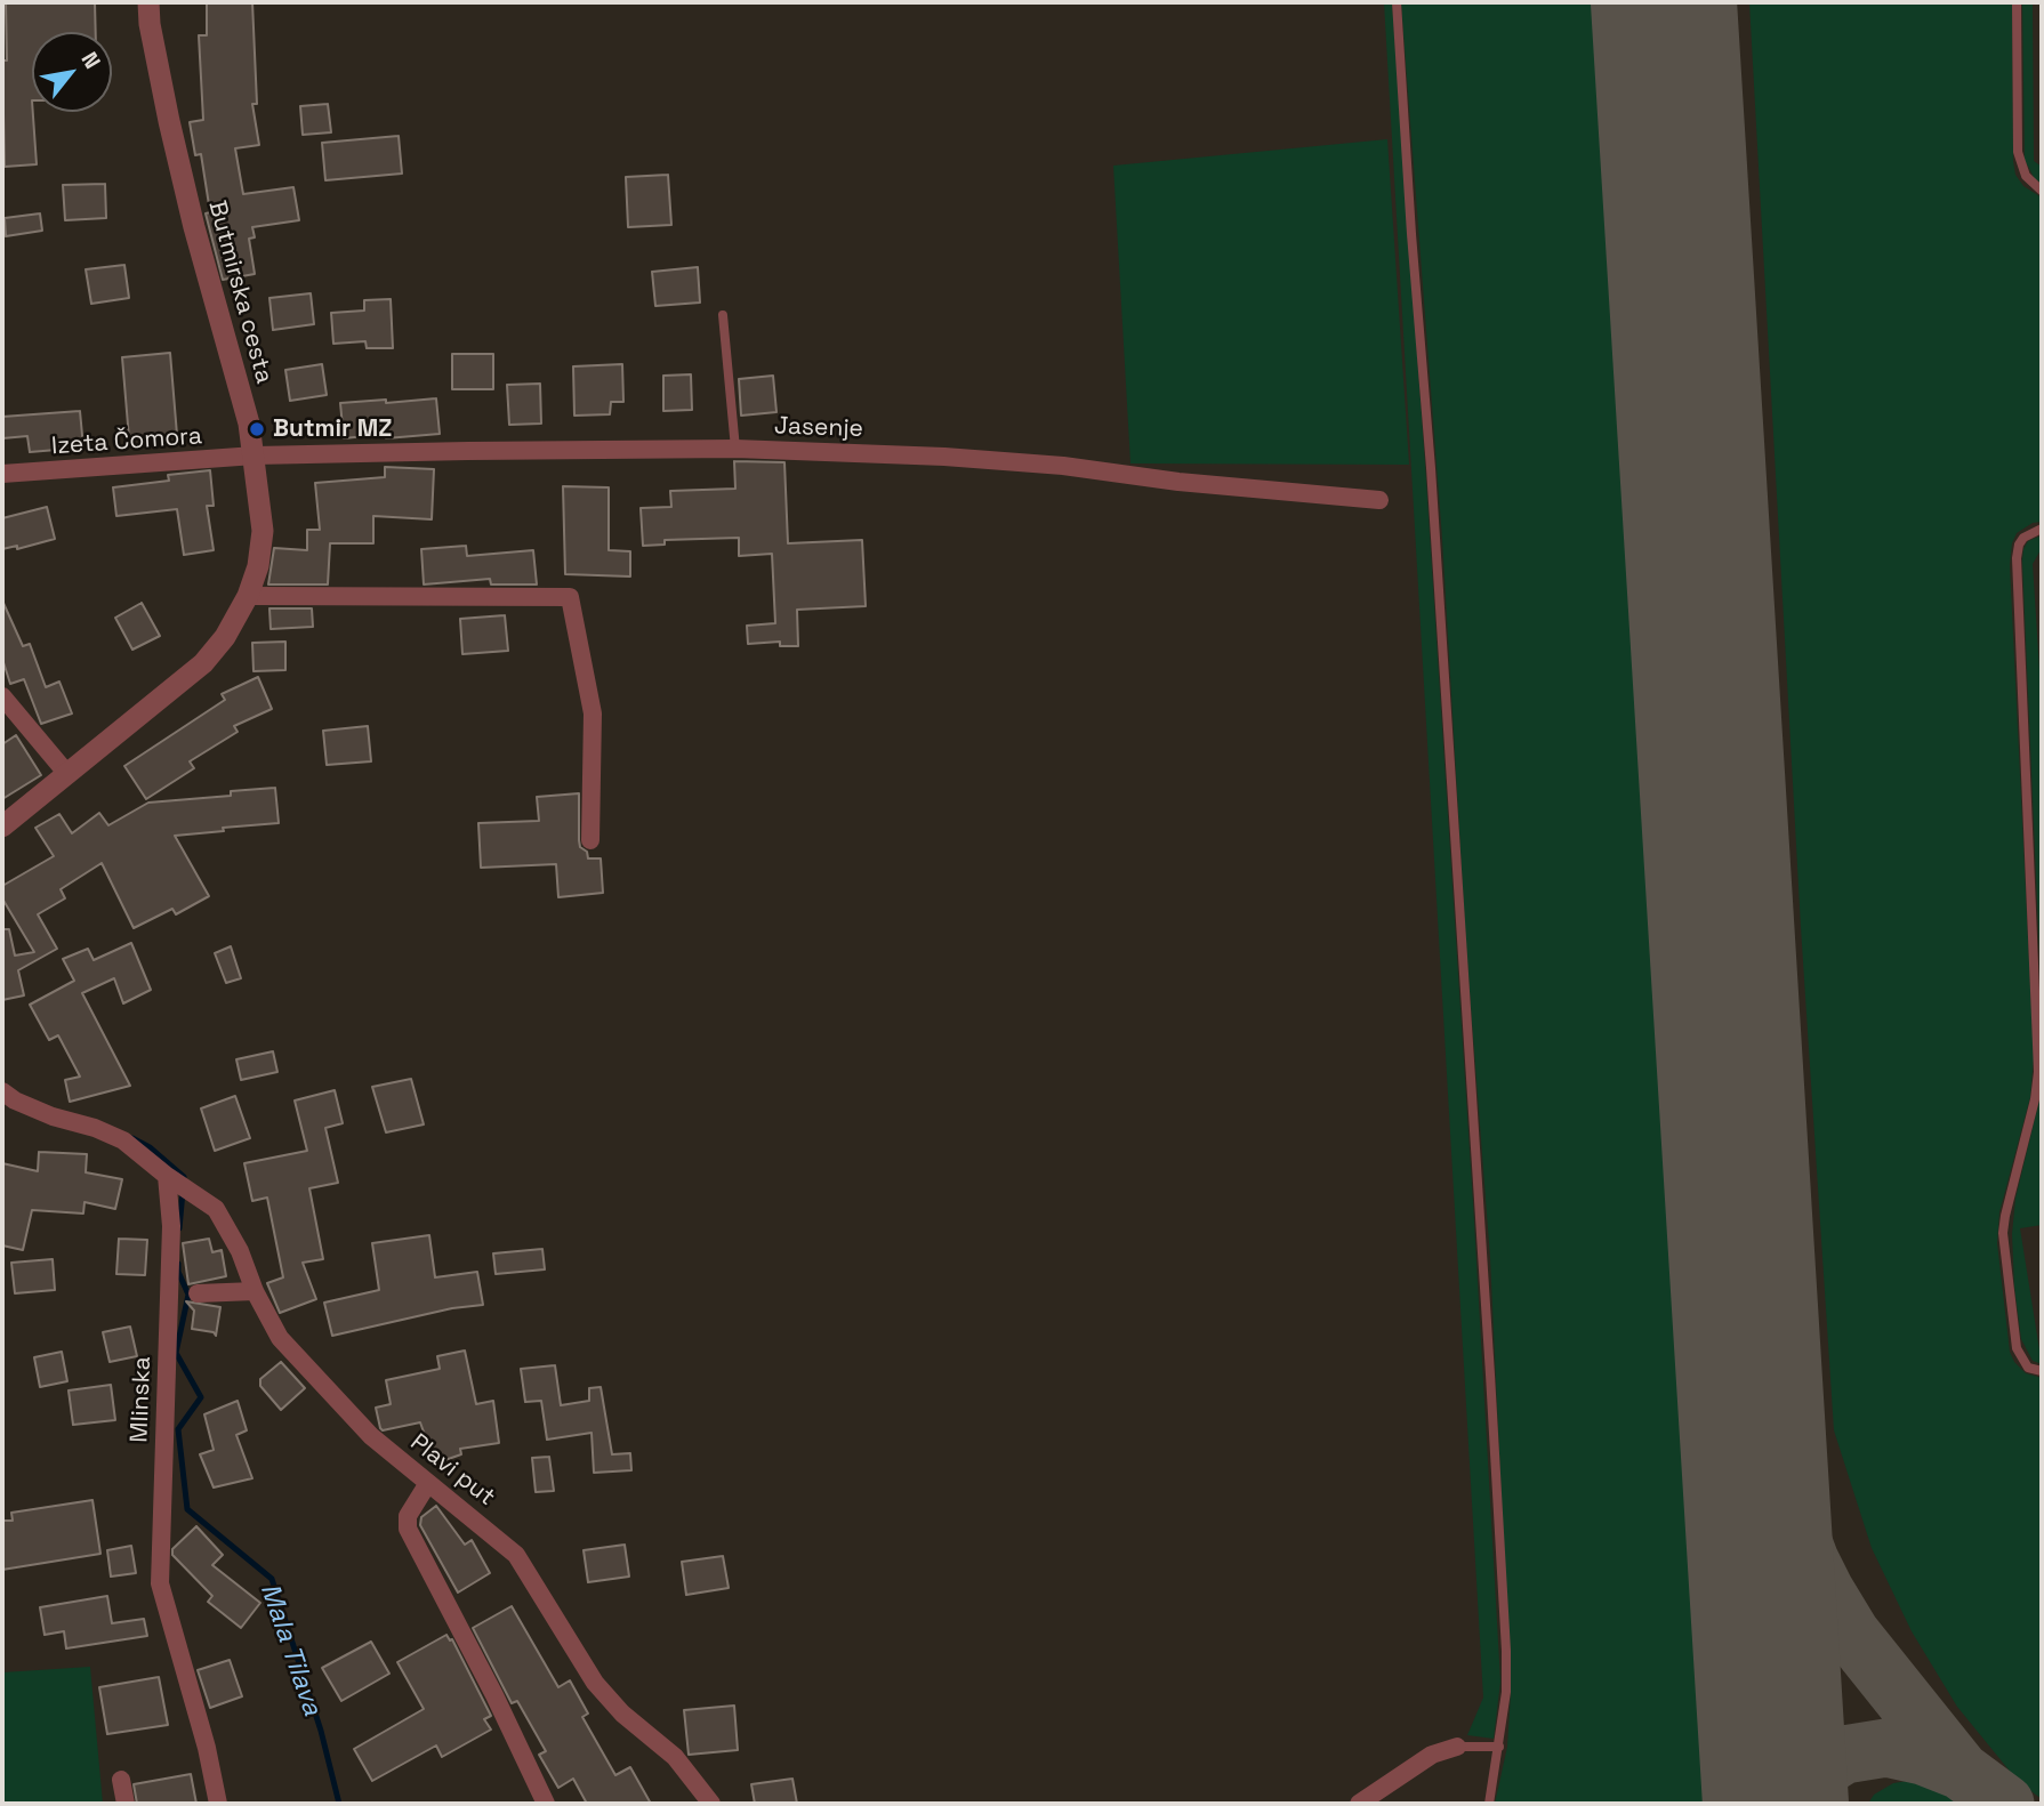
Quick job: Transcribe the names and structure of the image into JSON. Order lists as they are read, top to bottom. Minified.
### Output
{"streets":{"street":["Butmirska cesta","Jasenje","Izeta Čomora","Mlinska","Plavi put"]},"crossings":[["Butmirska cesta","Jasenje"],["Butmirska cesta","Izeta Čomora"],["Jasenje","Izeta Čomora"],["Mlinska","Plavi put"]],"water":["Mala Tilava"],"places":["Butmir MZ"],"north":"top right"}
